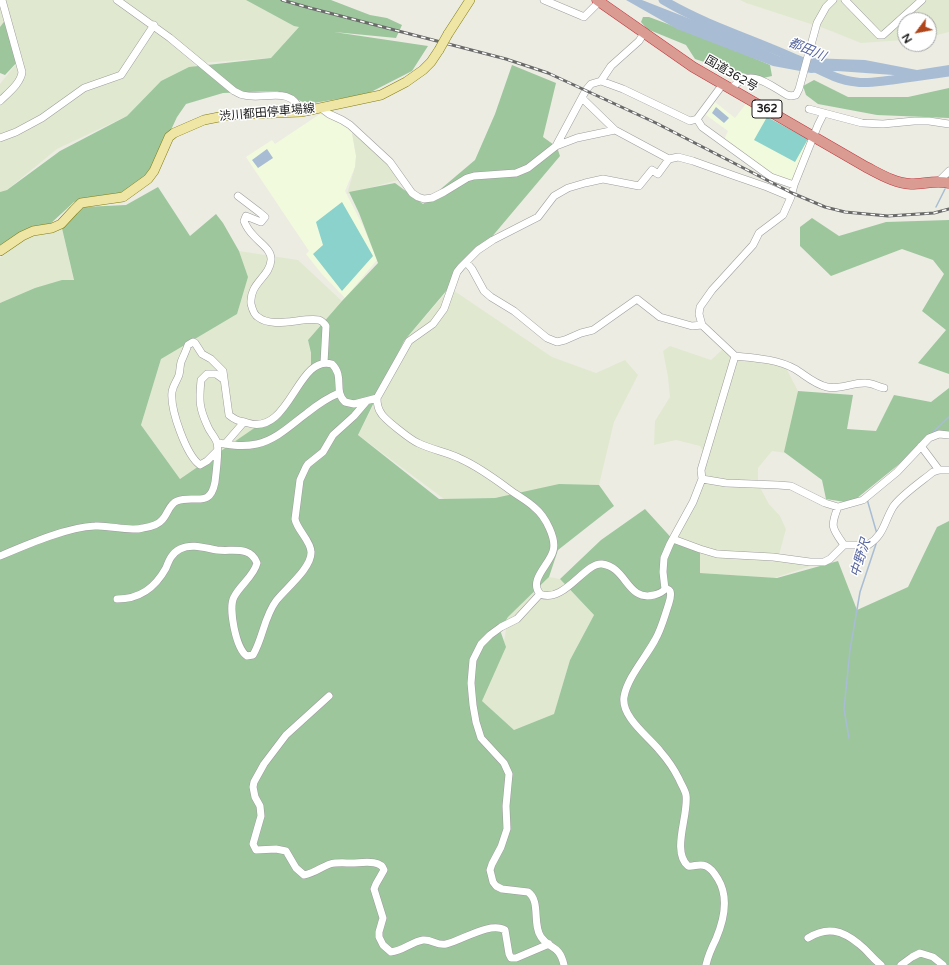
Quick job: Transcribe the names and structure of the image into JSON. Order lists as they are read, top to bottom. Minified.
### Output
{"streets":{"highway":["国道362号","362"],"main road":["渋川都田停車場線"]},"water":["都田川","中野沢"],"north":"bottom left"}
